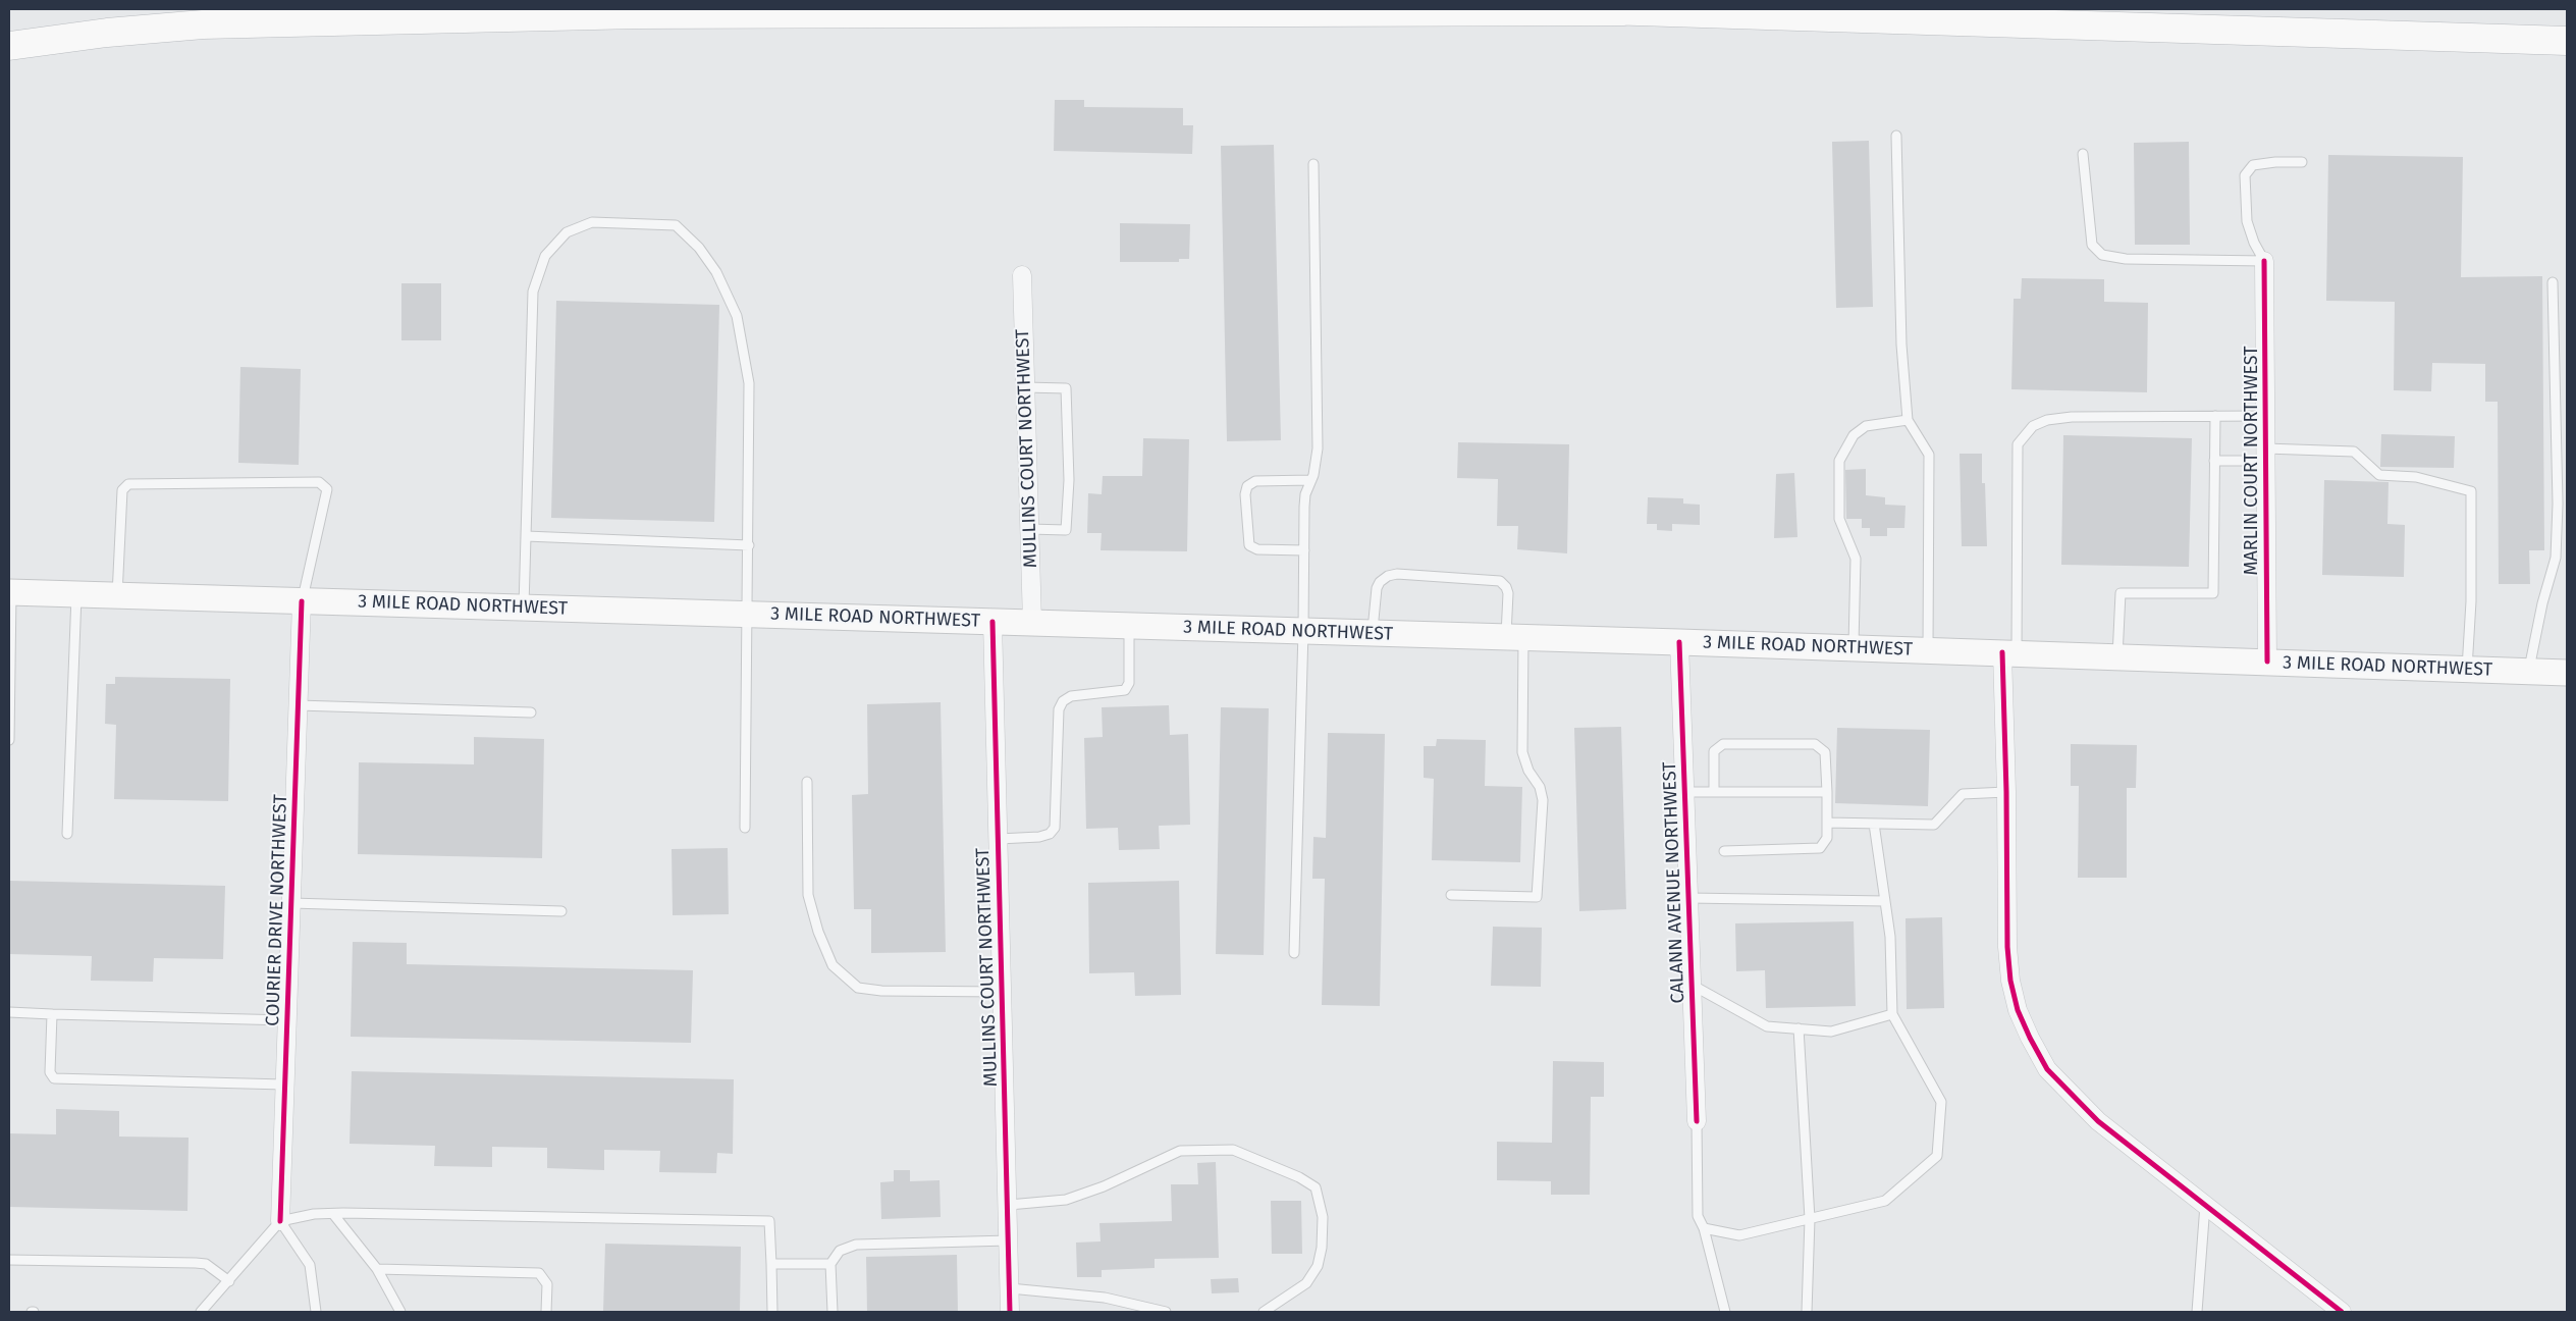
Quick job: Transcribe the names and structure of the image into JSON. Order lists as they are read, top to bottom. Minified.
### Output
{"streets":{"main road":["3 MILE ROAD NORTHWEST"],"street":["MULLINS COURT NORTHWEST","MARLIN COURT NORTHWEST","CALANN AVENUE NORTHWEST","COURIER DRIVE NORTHWEST"]},"crossings":[["MULLINS COURT NORTHWEST","3 MILE ROAD NORTHWEST"],["MARLIN COURT NORTHWEST","3 MILE ROAD NORTHWEST"],["3 MILE ROAD NORTHWEST","CALANN AVENUE NORTHWEST"],["3 MILE ROAD NORTHWEST","COURIER DRIVE NORTHWEST"]]}
